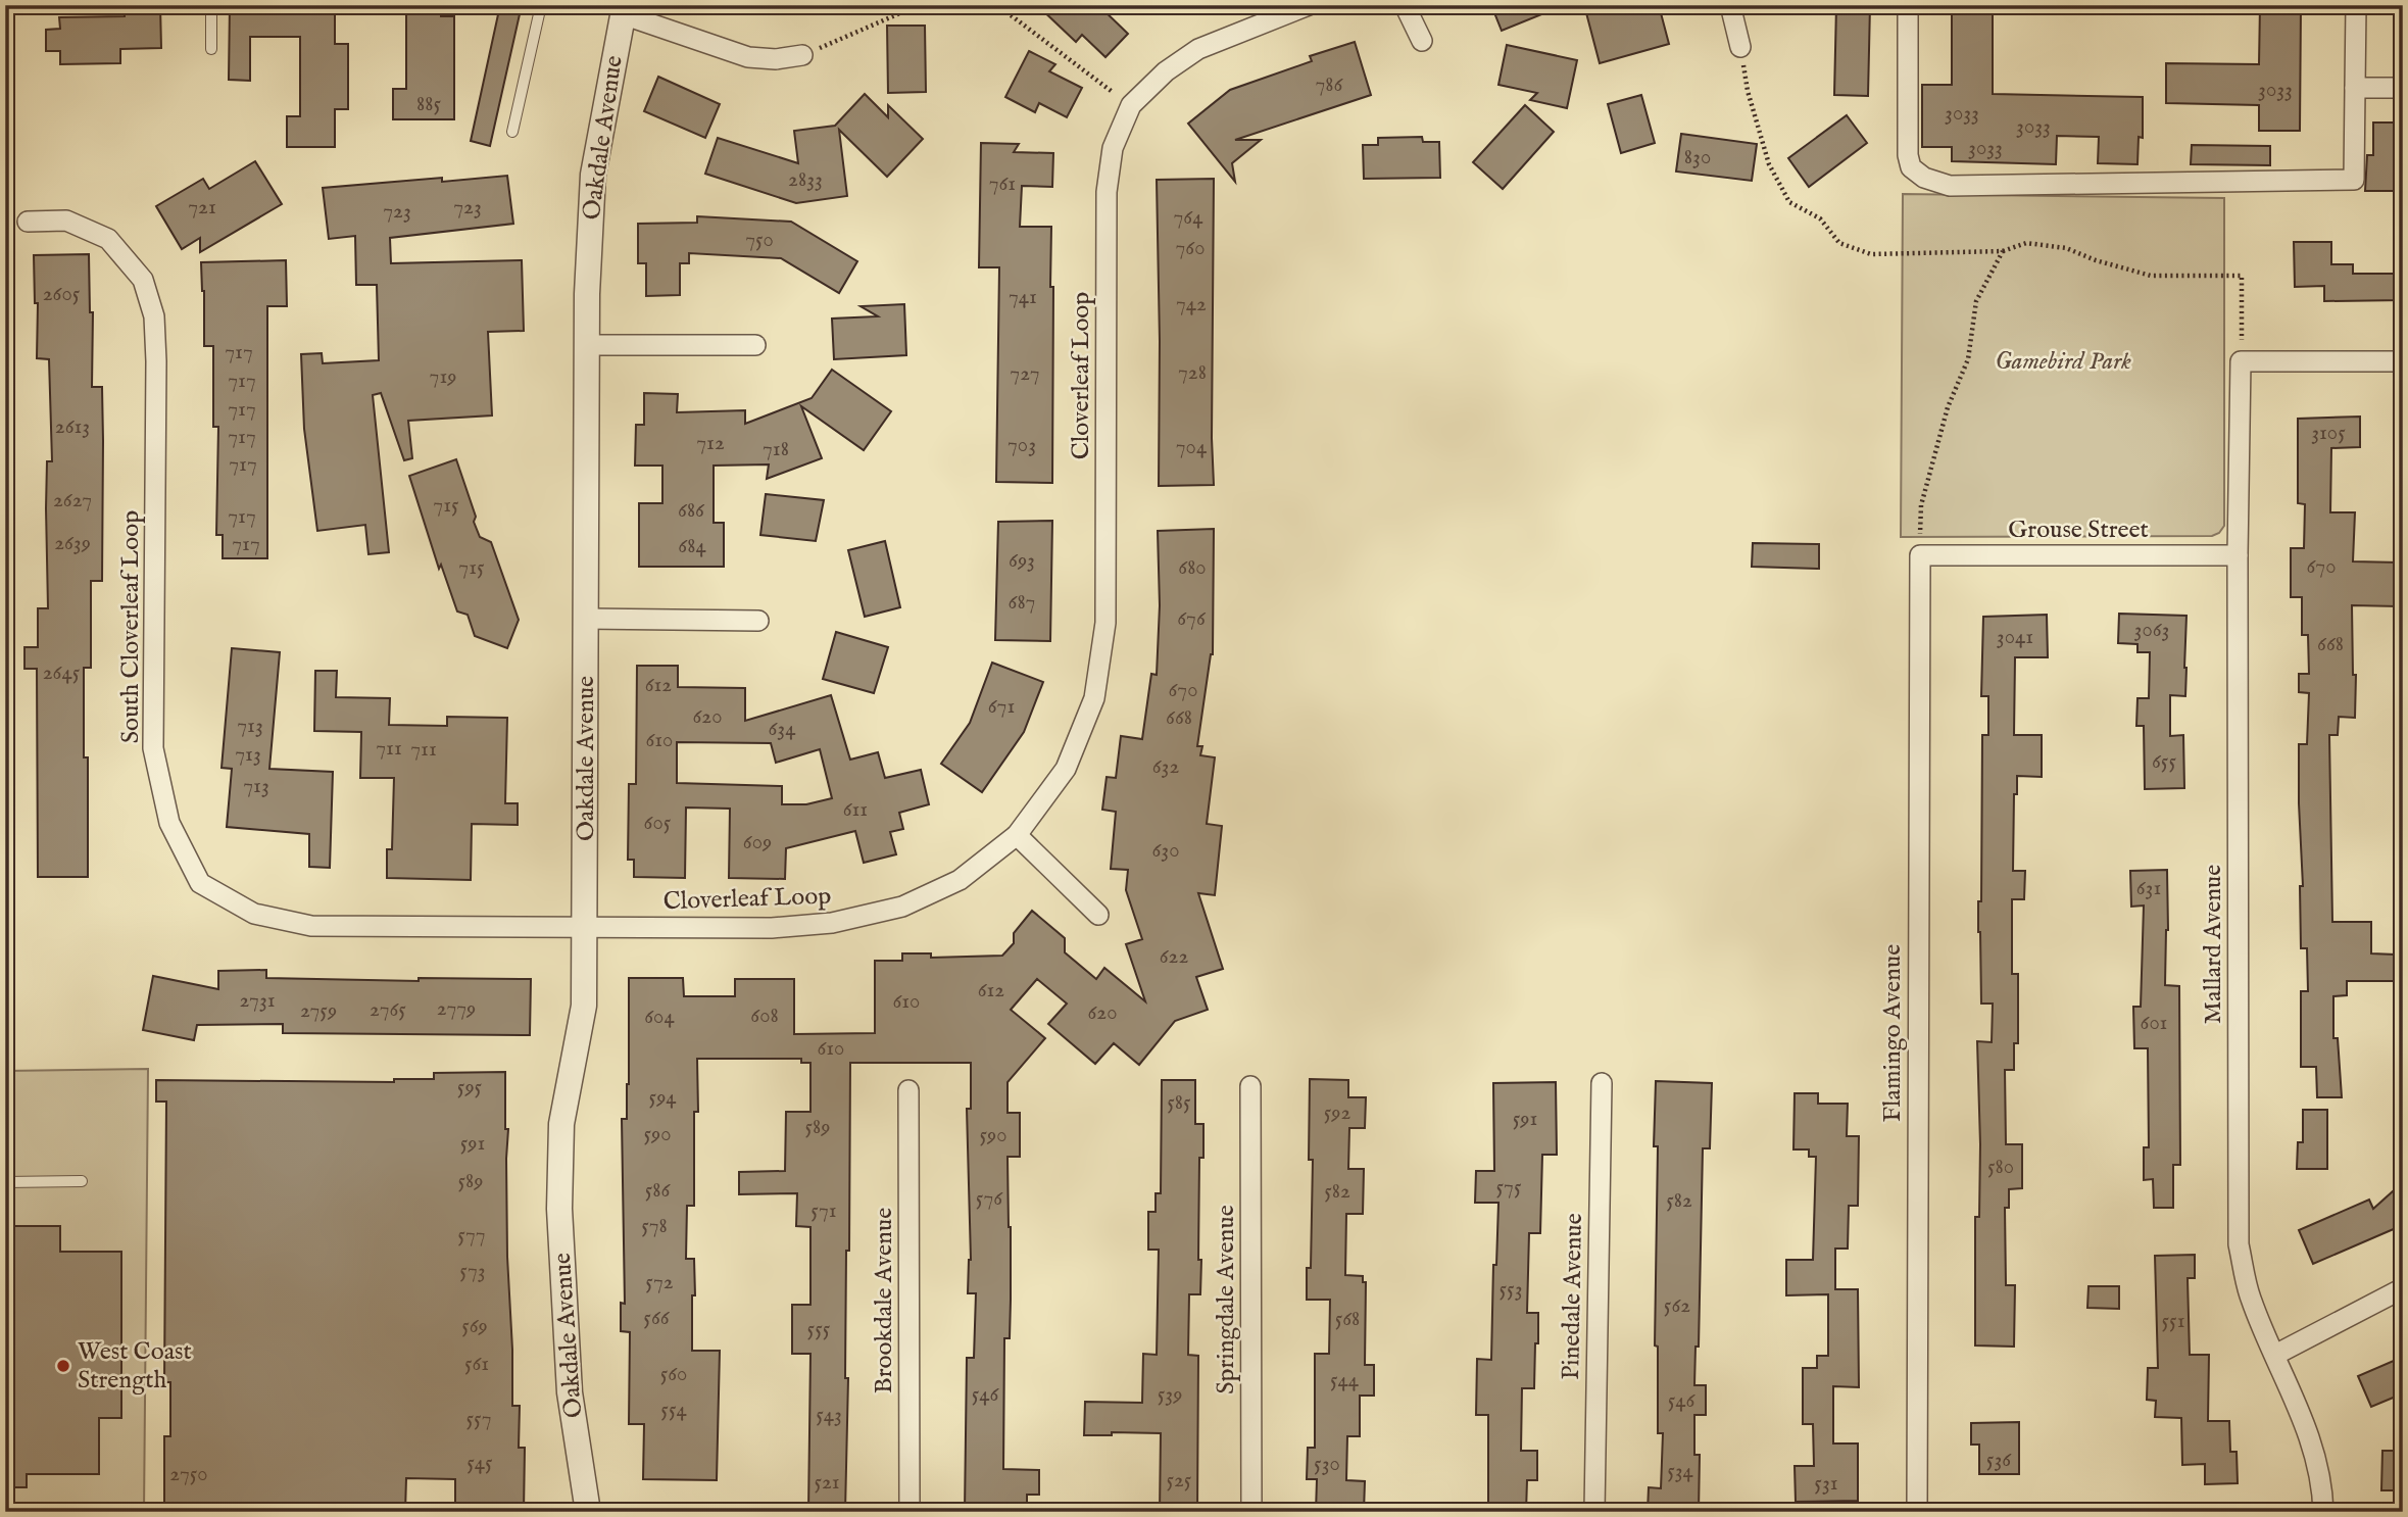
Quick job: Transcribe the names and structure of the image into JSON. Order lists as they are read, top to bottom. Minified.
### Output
{"streets":{"street":["Oakdale Avenue","Cloverleaf Loop","Grouse Street","South Cloverleaf Loop","Mallard Avenue","Flamingo Avenue","Pinedale Avenue","Springdale Avenue","Brookdale Avenue"]},"crossings":[["Oakdale Avenue","Cloverleaf Loop"],["Oakdale Avenue","South Cloverleaf Loop"],["Cloverleaf Loop","South Cloverleaf Loop"],["Grouse Street","Mallard Avenue"],["Grouse Street","Flamingo Avenue"]],"parks":["Gamebird Park"],"places":["West Coast Strength"],"house_numbers":["786","3033","885","3033","3033","3033","830","2833","761","721","723","723","764","750","760","2605","741","742","717","728","727","719","717","717","2613","3105","717","712","703","704","718","717","2627","715","686","717","2639","717","684","693","670","715","680","687","676","3063","3041","668","2645","612","670","671","620","668","713","634","610","711","711","713","655","632","713","611","605","609","630","631","622","612","2731","610","2779","2765","2759","620","608","604","601","610","595","594","585","592","591","589","590","590","591","580","589","575","586","582","576","582","571","578","577","573","572","553","562","566","568","551","569","555","561","560","544","546","539","546","554","543","557","536","545","530","534","2750","525","521","531"]}
